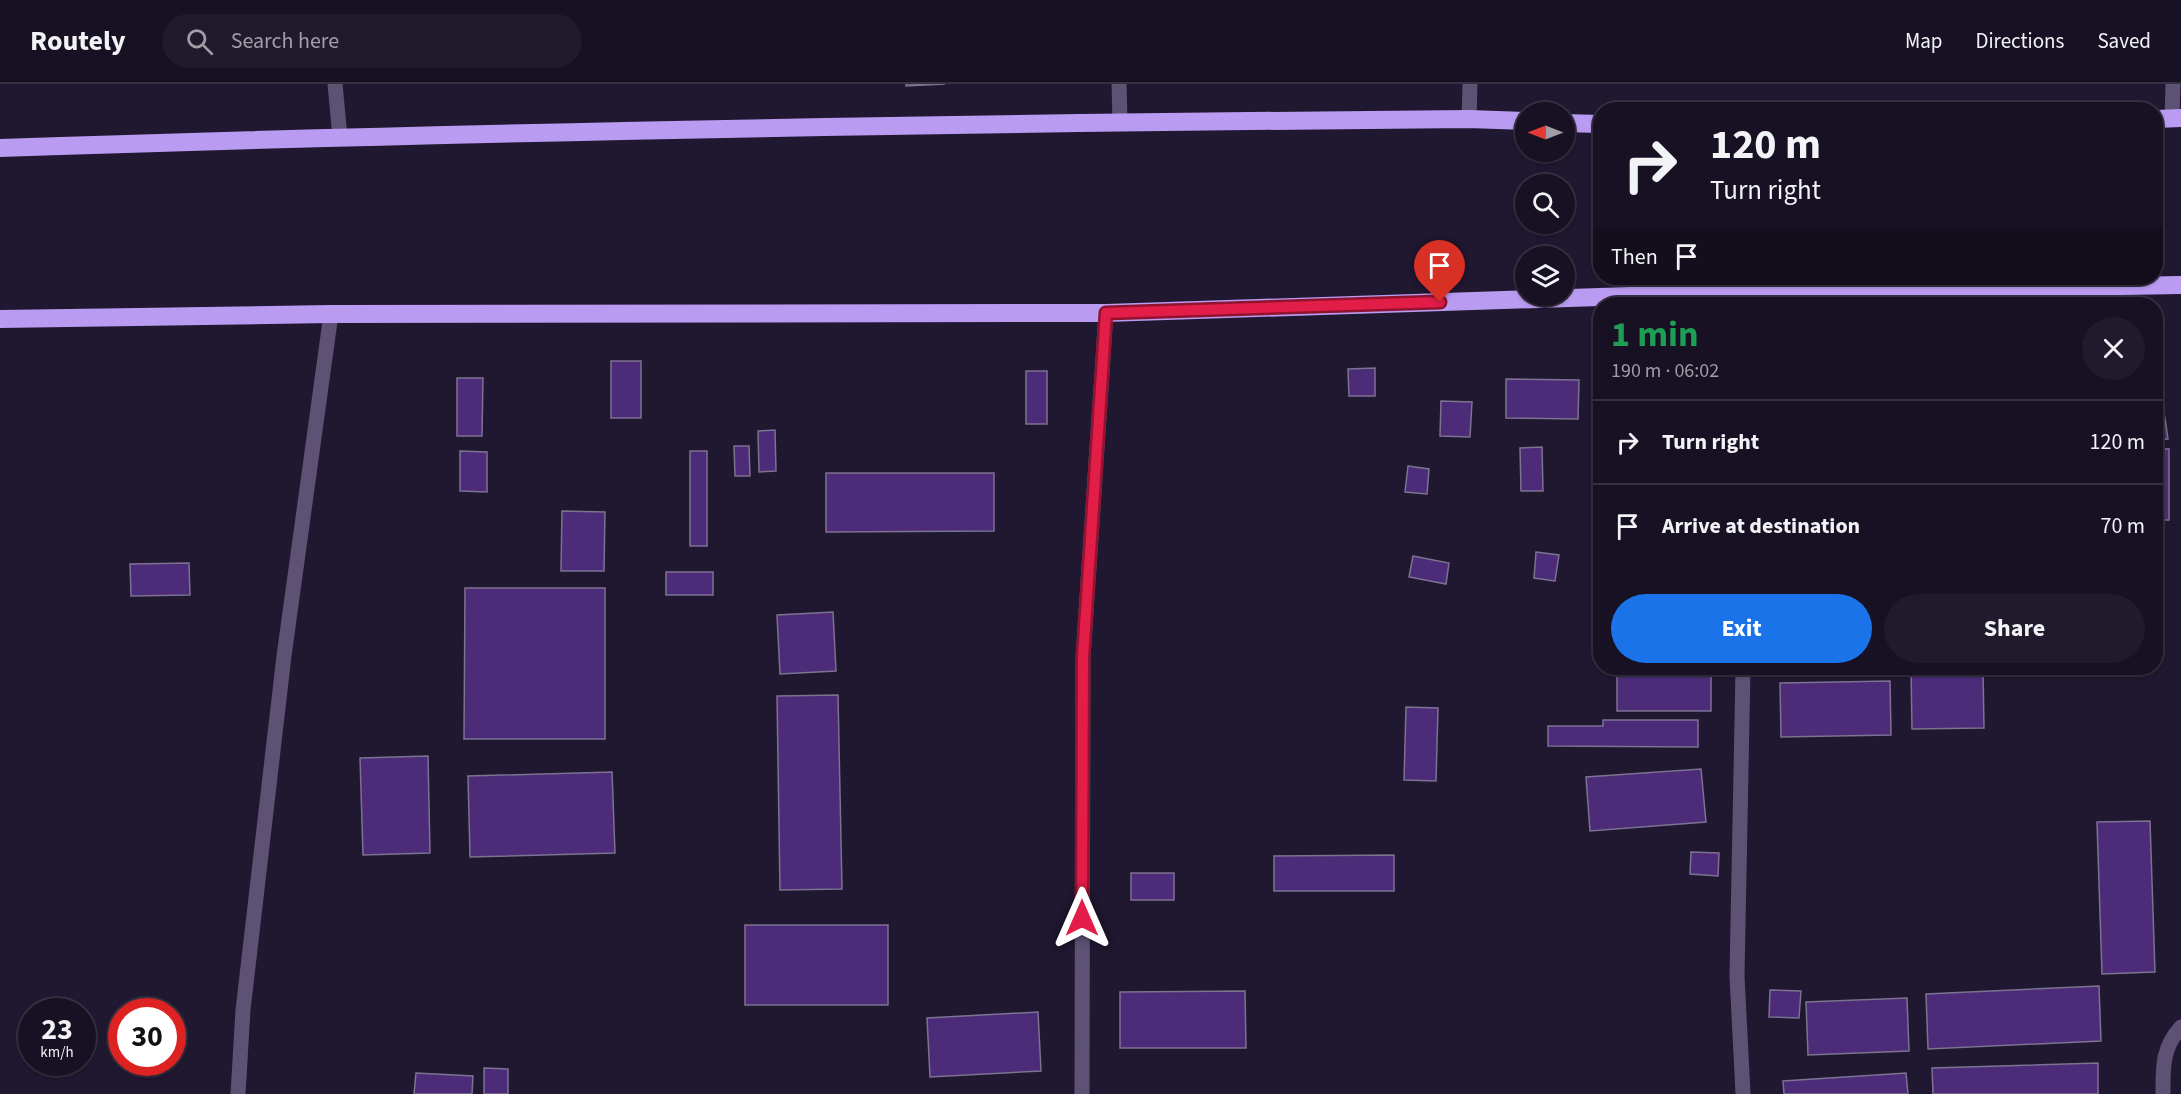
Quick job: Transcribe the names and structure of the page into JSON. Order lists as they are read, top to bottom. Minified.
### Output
{"north":"left","page":{"header":"Routely","search":"Search here","nav":["Map","Directions","Saved"],"turn":["120 m","Turn right"],"then":"Then","heading":["1 min","190 m · 06:02"],"list":[{"name":"Turn right","value":"120 m"},{"name":"Arrive at destination","value":"70 m"}],"buttons":["Exit","Share"],"speed":"23 km/h","limit":"30"}}
